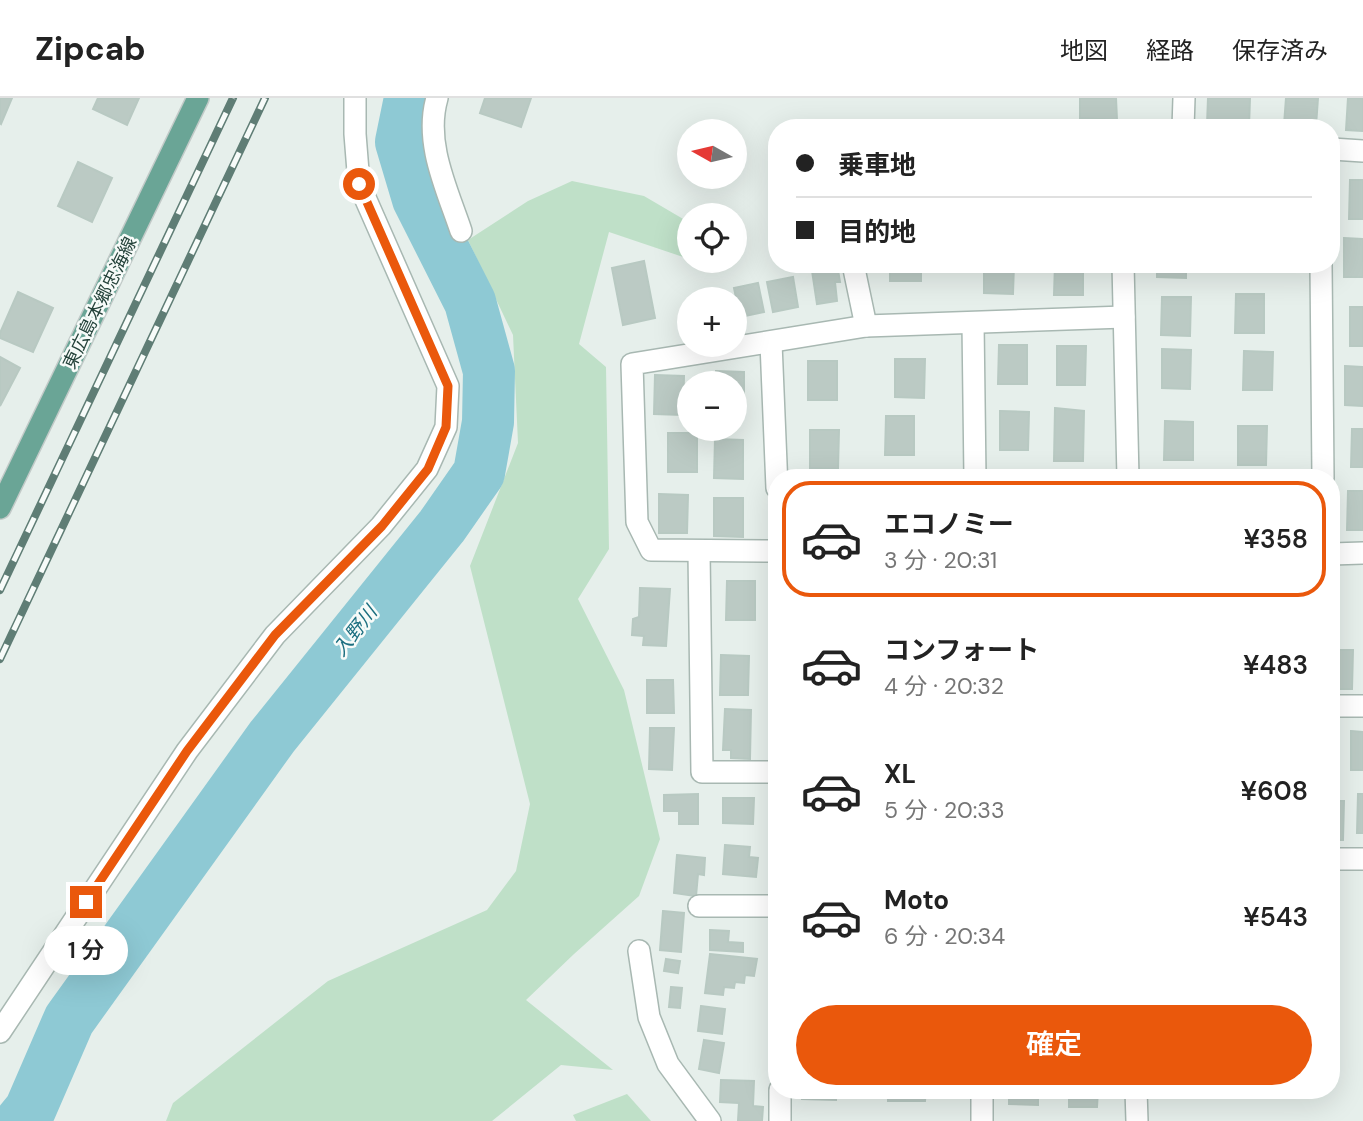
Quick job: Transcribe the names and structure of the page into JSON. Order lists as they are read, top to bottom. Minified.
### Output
{"streets":{"main road":["東広島本郷忠海線"]},"water":["入野川"],"north":"left","page":{"header":"Zipcab","nav":["地図","経路","保存済み"],"map_buttons":["+","−"],"banner":["乗車地","目的地"],"list":[{"name":"エコノミー","note":"3 分 · 20:31","value":"¥358"},{"name":"コンフォート","note":"4 分 · 20:32","value":"¥483"},{"name":"XL","note":"5 分 · 20:33","value":"¥608"},{"name":"Moto","note":"6 分 · 20:34","value":"¥543"}],"bubble":"1 分","buttons":"確定"}}
